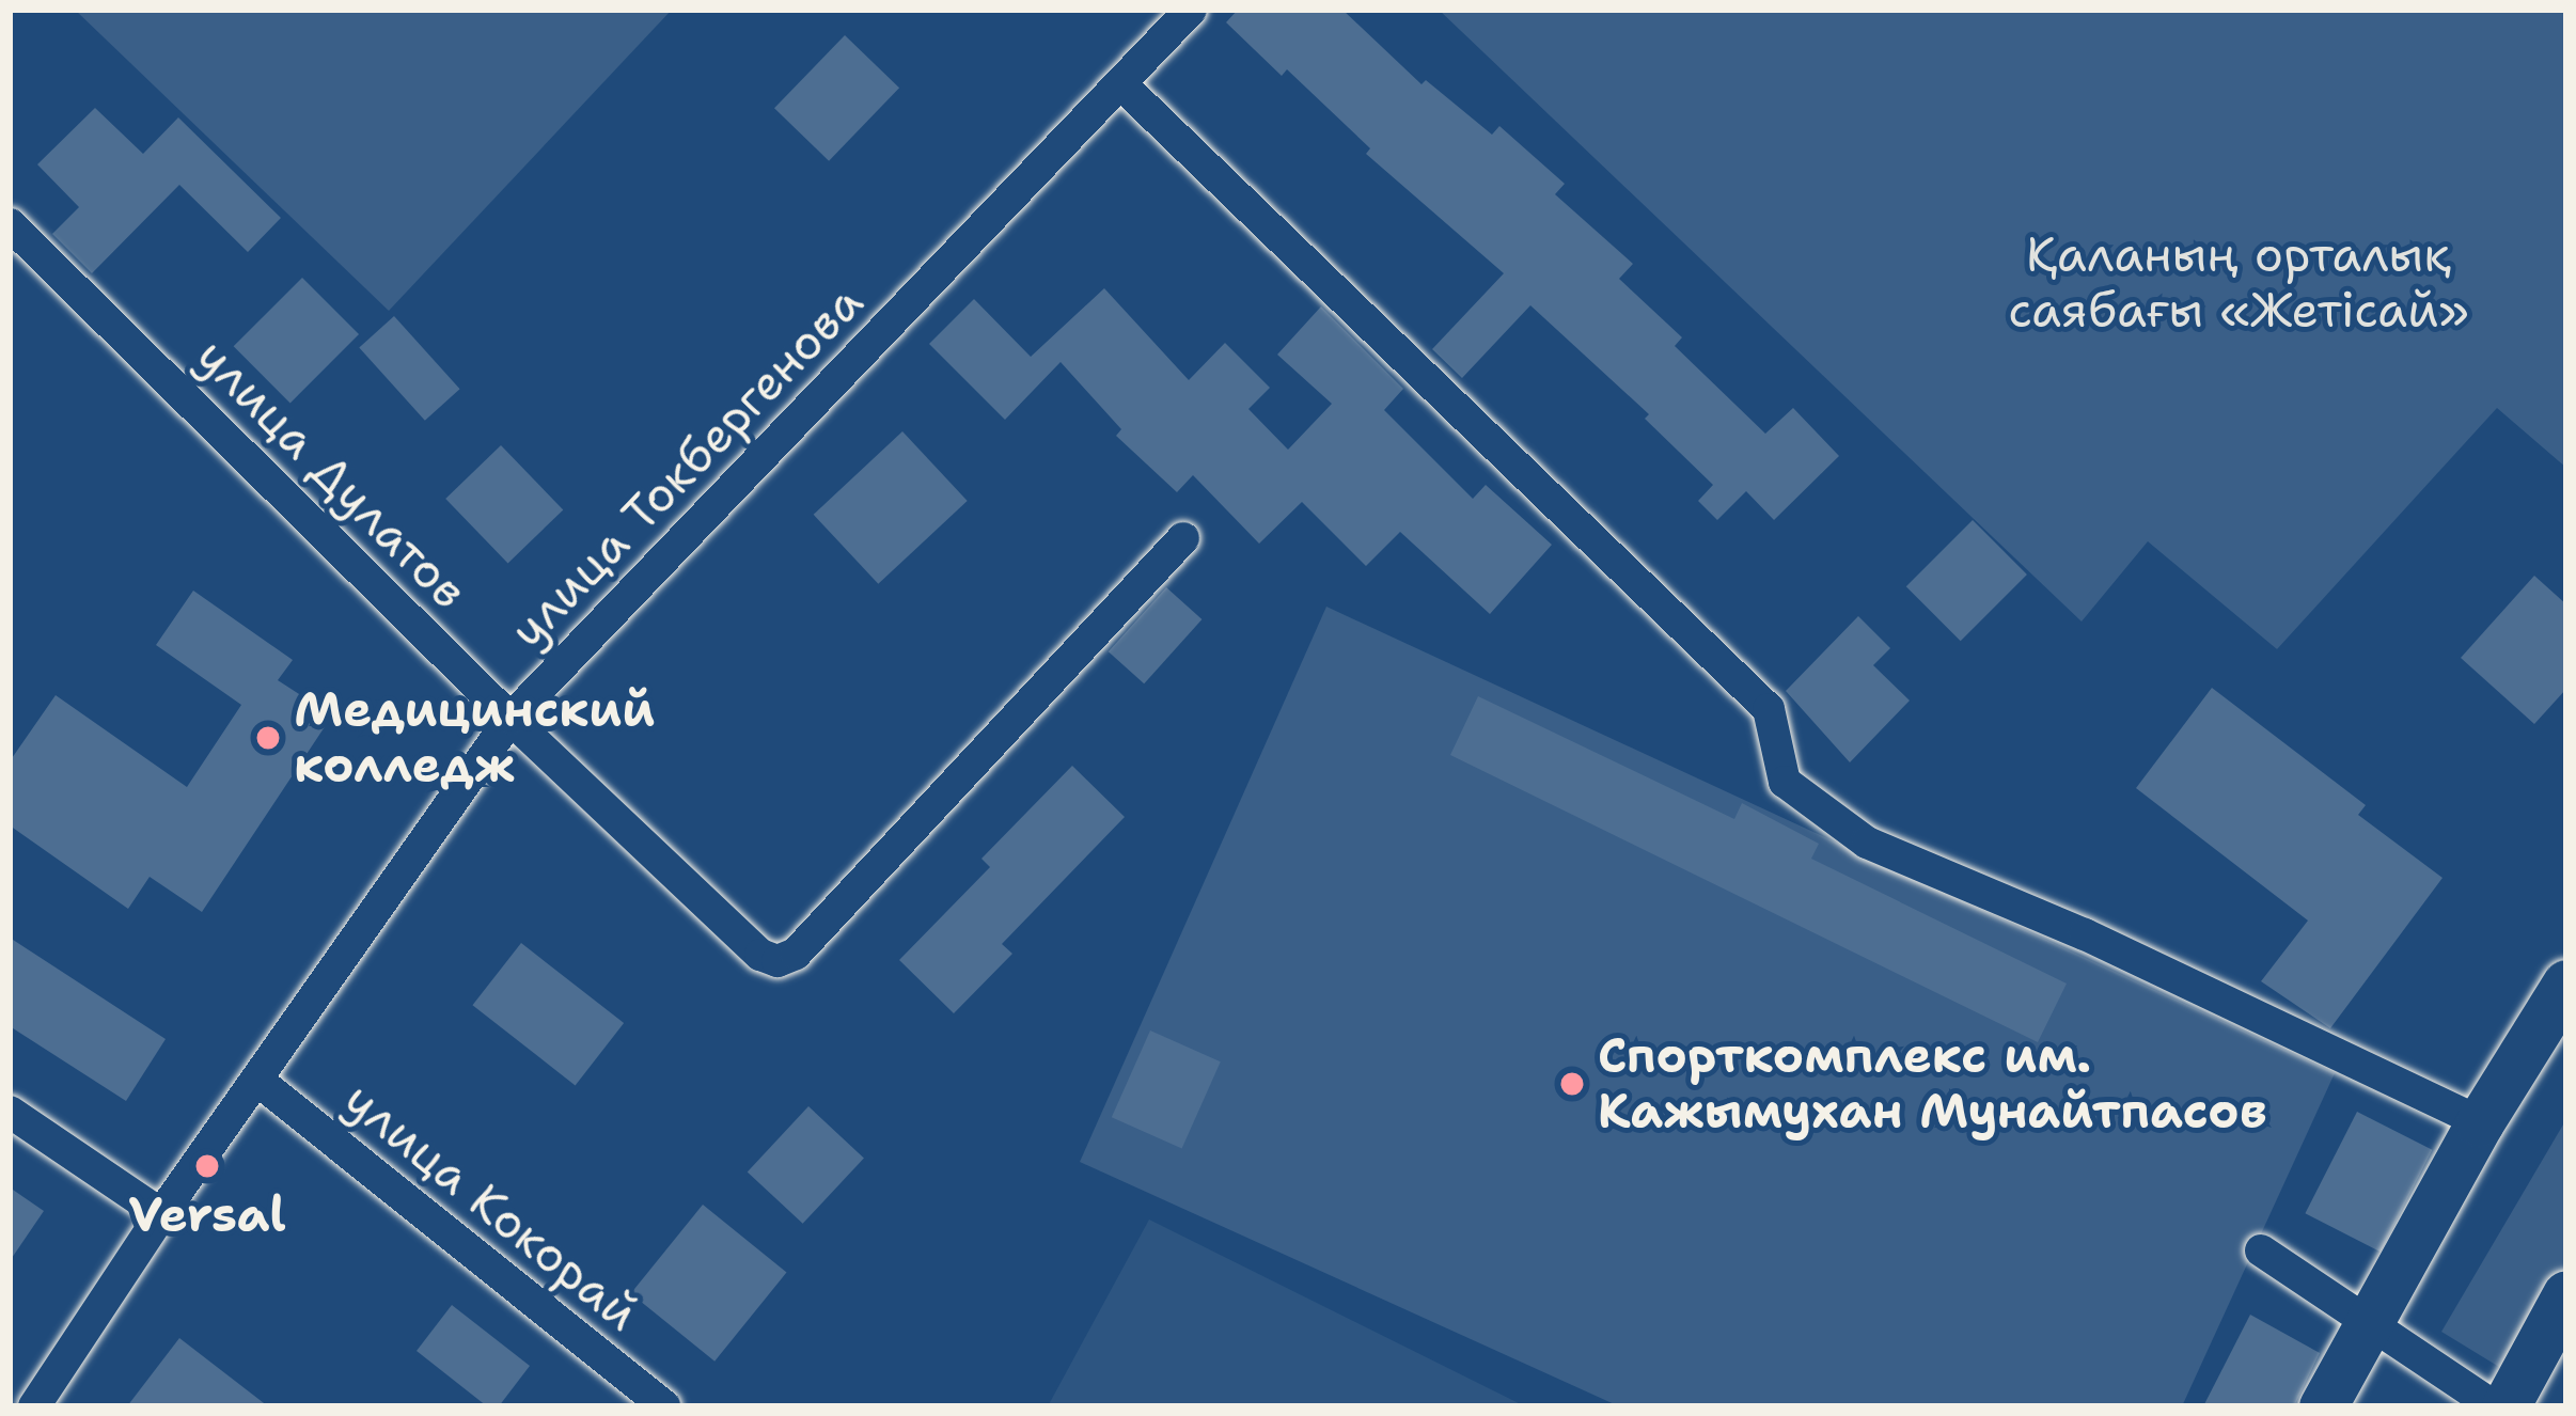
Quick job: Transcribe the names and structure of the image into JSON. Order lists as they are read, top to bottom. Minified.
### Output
{"streets":{"street":["улица Токбергенова","улица Дулатов","улица Кокорай"]},"crossings":[["улица Токбергенова","улица Дулатов"],["улица Токбергенова","улица Кокорай"]],"parks":["Қаланың орталық саябағы «Жетісай»"],"places":["Медицинский колледж","Спорткомплекс им. Кажымухан Мунайтпасов","Versal"]}
